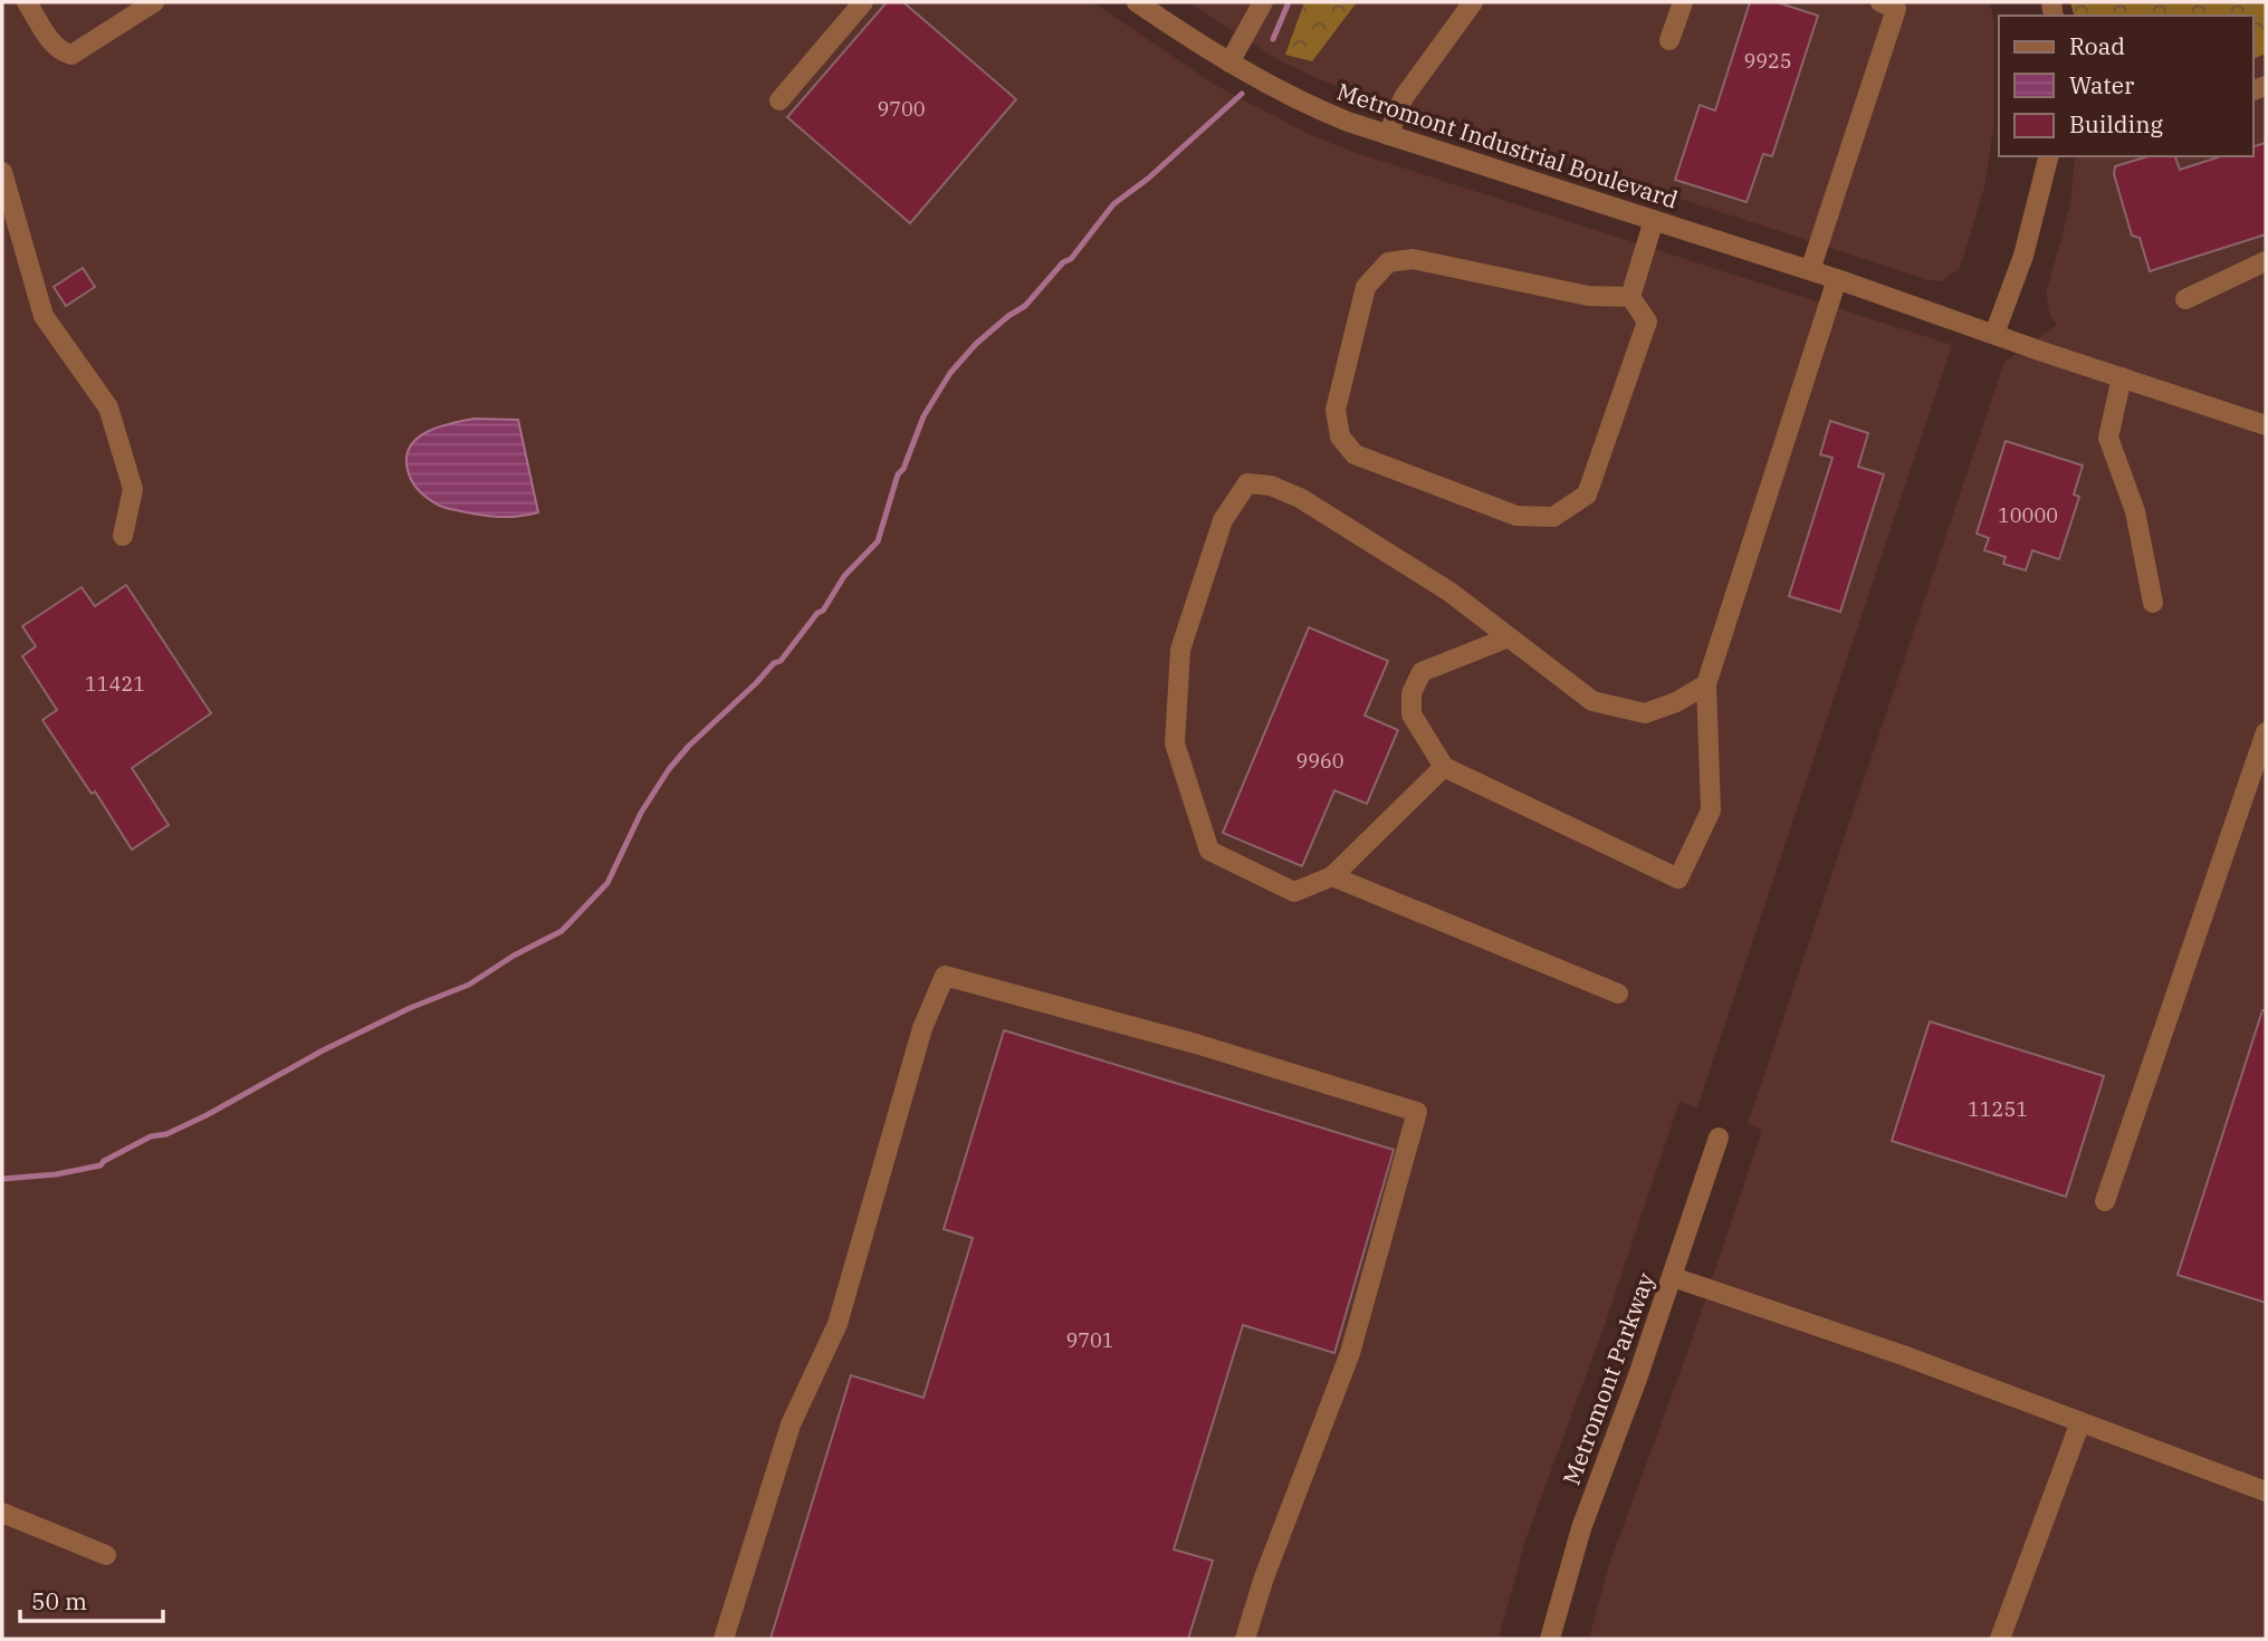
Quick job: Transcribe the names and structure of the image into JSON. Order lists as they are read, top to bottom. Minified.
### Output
{"streets":{"street":["Metromont Industrial Boulevard","Metromont Parkway"]},"house_numbers":["9925","9700","10000","11421","9960","11251","9701"],"legend":["Road","Water","Building"],"scale_bar":"50 m"}
